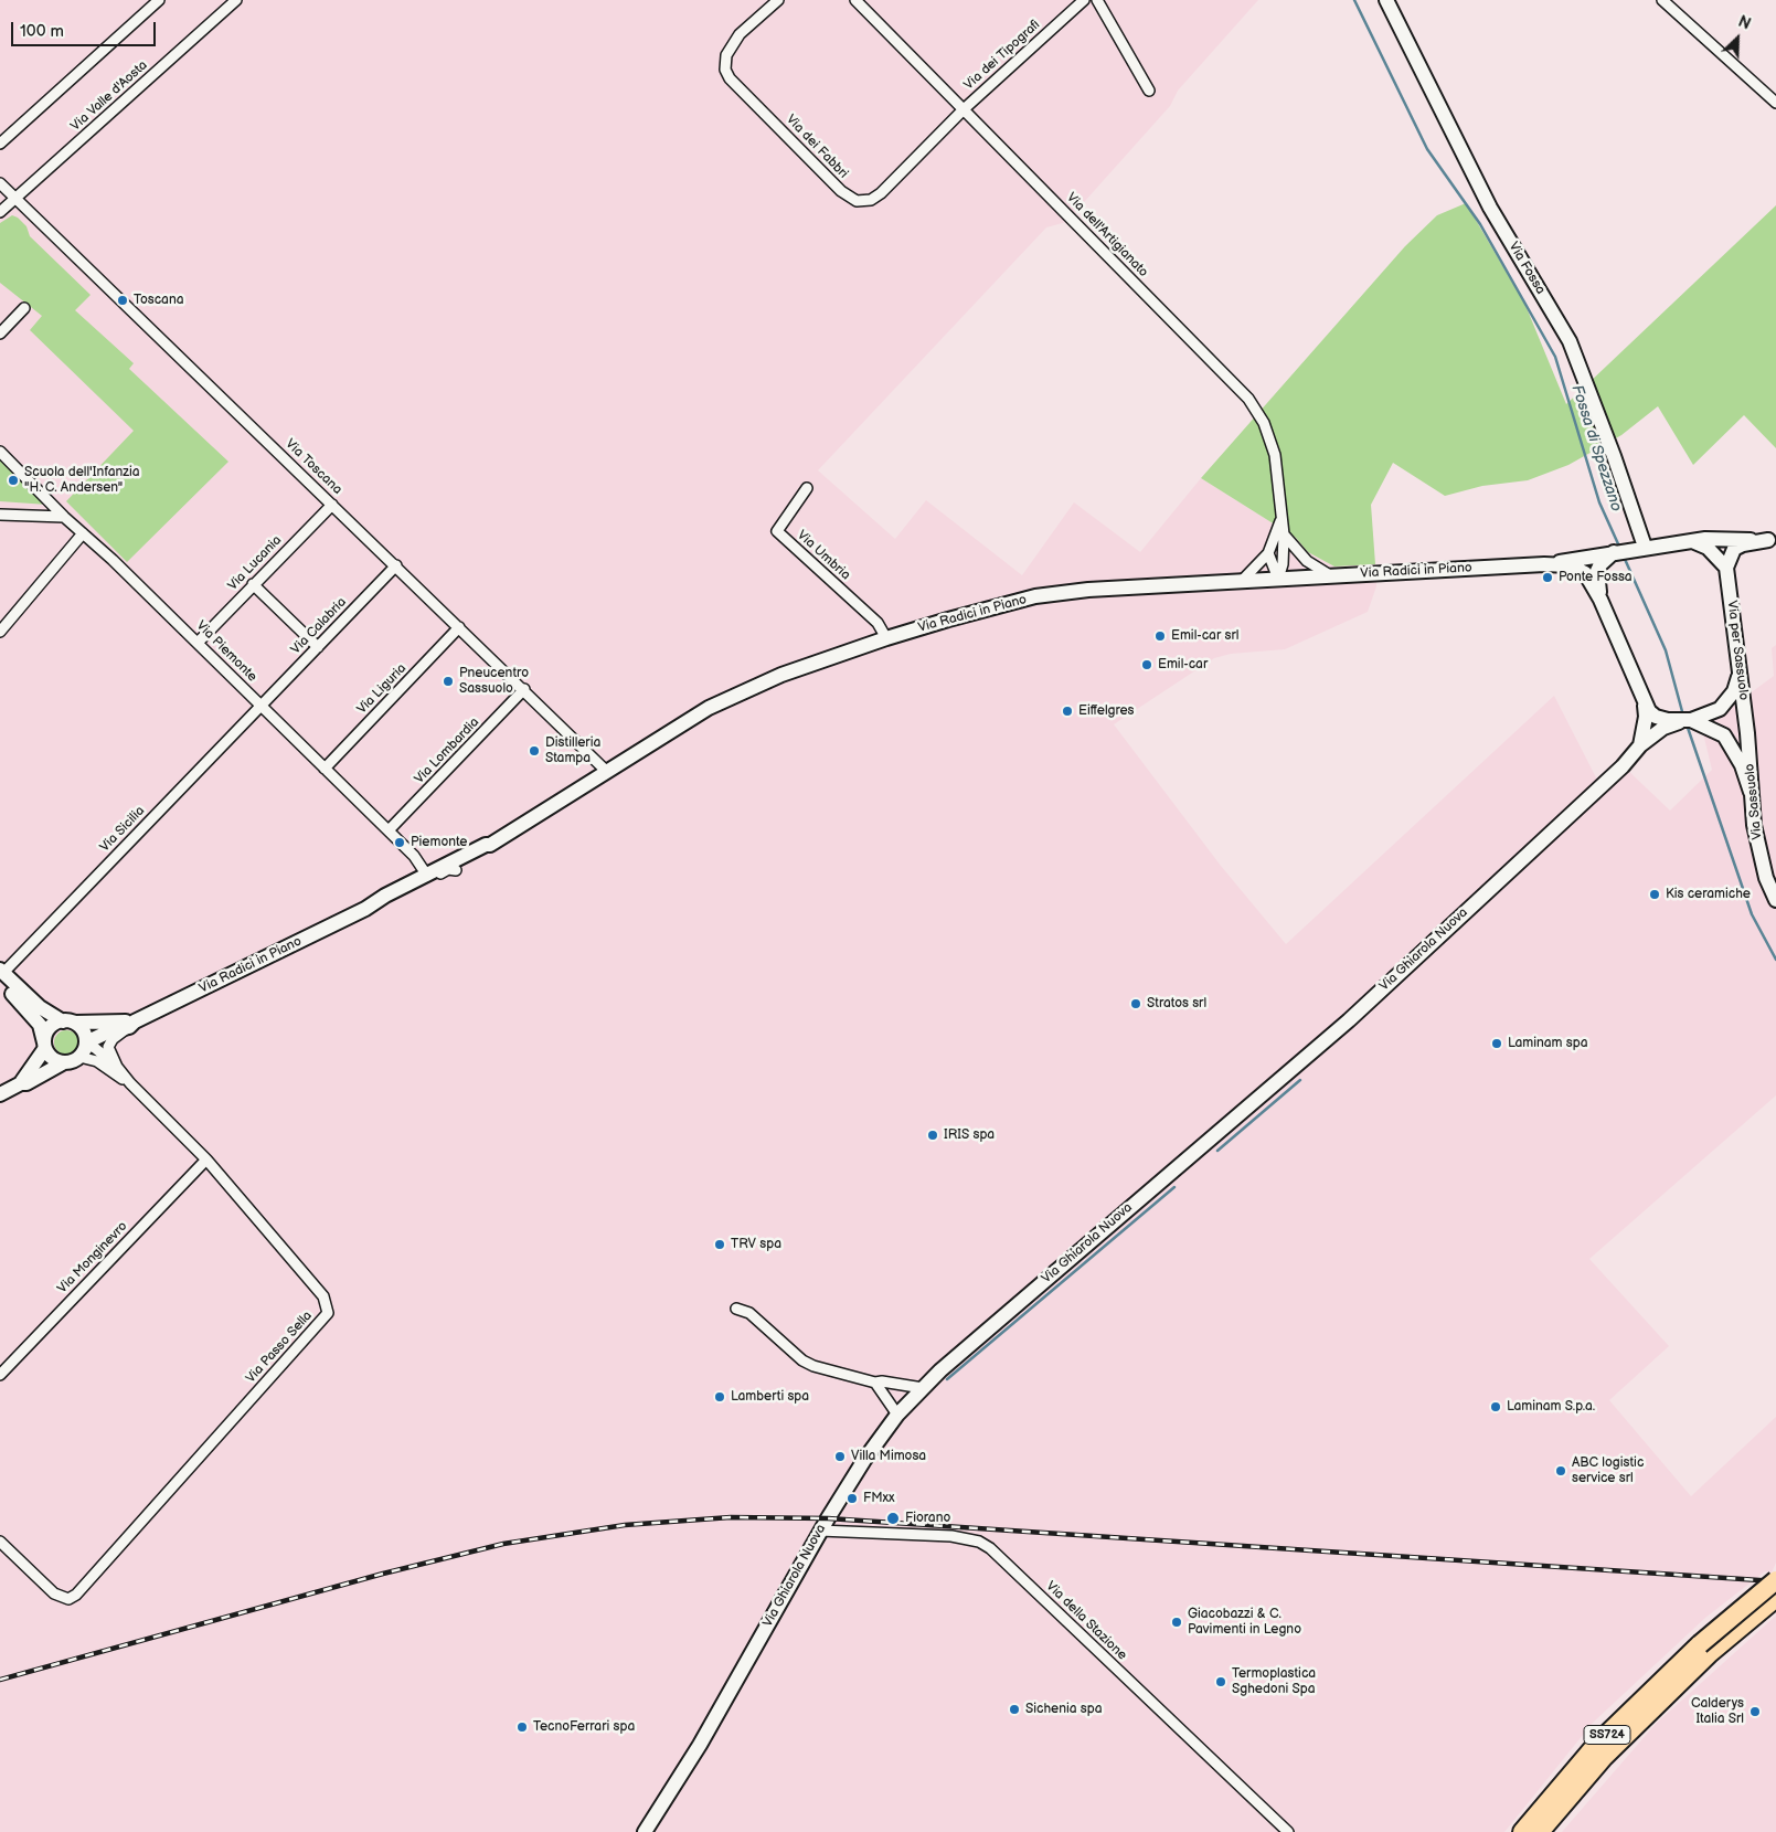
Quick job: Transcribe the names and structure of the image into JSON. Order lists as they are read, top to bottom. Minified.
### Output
{"streets":{"highway":["SS724"],"street":["Via dei Tipografi","Via Valle d'Aosta","Via dei Fabbri","Via dell'Artigianato","Via Fossa","Via Toscana","Via Umbria","Via Lucania","Via Radici in Piano","Via Calabria","Via per Sassuolo","Via Piemonte","Via Liguria","Via Lombardia","Via Sassuolo","Via Sicilia","Via Ghiarola Nuova","Via Monginevro","Via Passo Sella","Via della Stazione"]},"crossings":[["Via dei Tipografi","Via dei Fabbri"],["Via dei Tipografi","Via dell'Artigianato"],["Via Valle d'Aosta","Via Toscana"],["Via dei Fabbri","Via dell'Artigianato"],["Via dell'Artigianato","Via Radici in Piano"],["Via Fossa","Via per Sassuolo"],["Via Fossa","Via Ghiarola Nuova"],["Via Toscana","Via Lucania"],["Via Toscana","Via Radici in Piano"],["Via Toscana","Via Calabria"],["Via Toscana","Via Liguria"],["Via Toscana","Via Lombardia"],["Via Umbria","Via Radici in Piano"],["Via Lucania","Via Piemonte"],["Via Radici in Piano","Via Passo Sella"],["Via Calabria","Via Piemonte"],["Via Calabria","Via Sicilia"],["Via per Sassuolo","Via Sassuolo"],["Via per Sassuolo","Via Ghiarola Nuova"],["Via Piemonte","Via Liguria"],["Via Piemonte","Via Lombardia"],["Via Piemonte","Via Sicilia"],["Via Ghiarola Nuova","Via della Stazione"],["Via Monginevro","Via Passo Sella"]],"water":["Fossa di Spezzano"],"places":["Toscana","Scuola dell'Infanzia \"H. C. Andersen\"","Ponte Fossa","Emil-car srl","Emil-car","Pneucentro Sassuolo","Eiffelgres","Distilleria Stampa","Piemonte","Kis ceramiche","Stratos srl","Laminam spa","IRIS spa","TRV spa","Lamberti spa","Laminam S.p.a.","Villa Mimosa","ABC logistic service srl","FMxx","Fiorano","Giacobazzi & C. Pavimenti in Legno","Termoplastica Sghedoni Spa","Sichenia spa","Calderys Italia Srl","TecnoFerrari spa"],"scale_bar":"100 m","north":"top right"}
